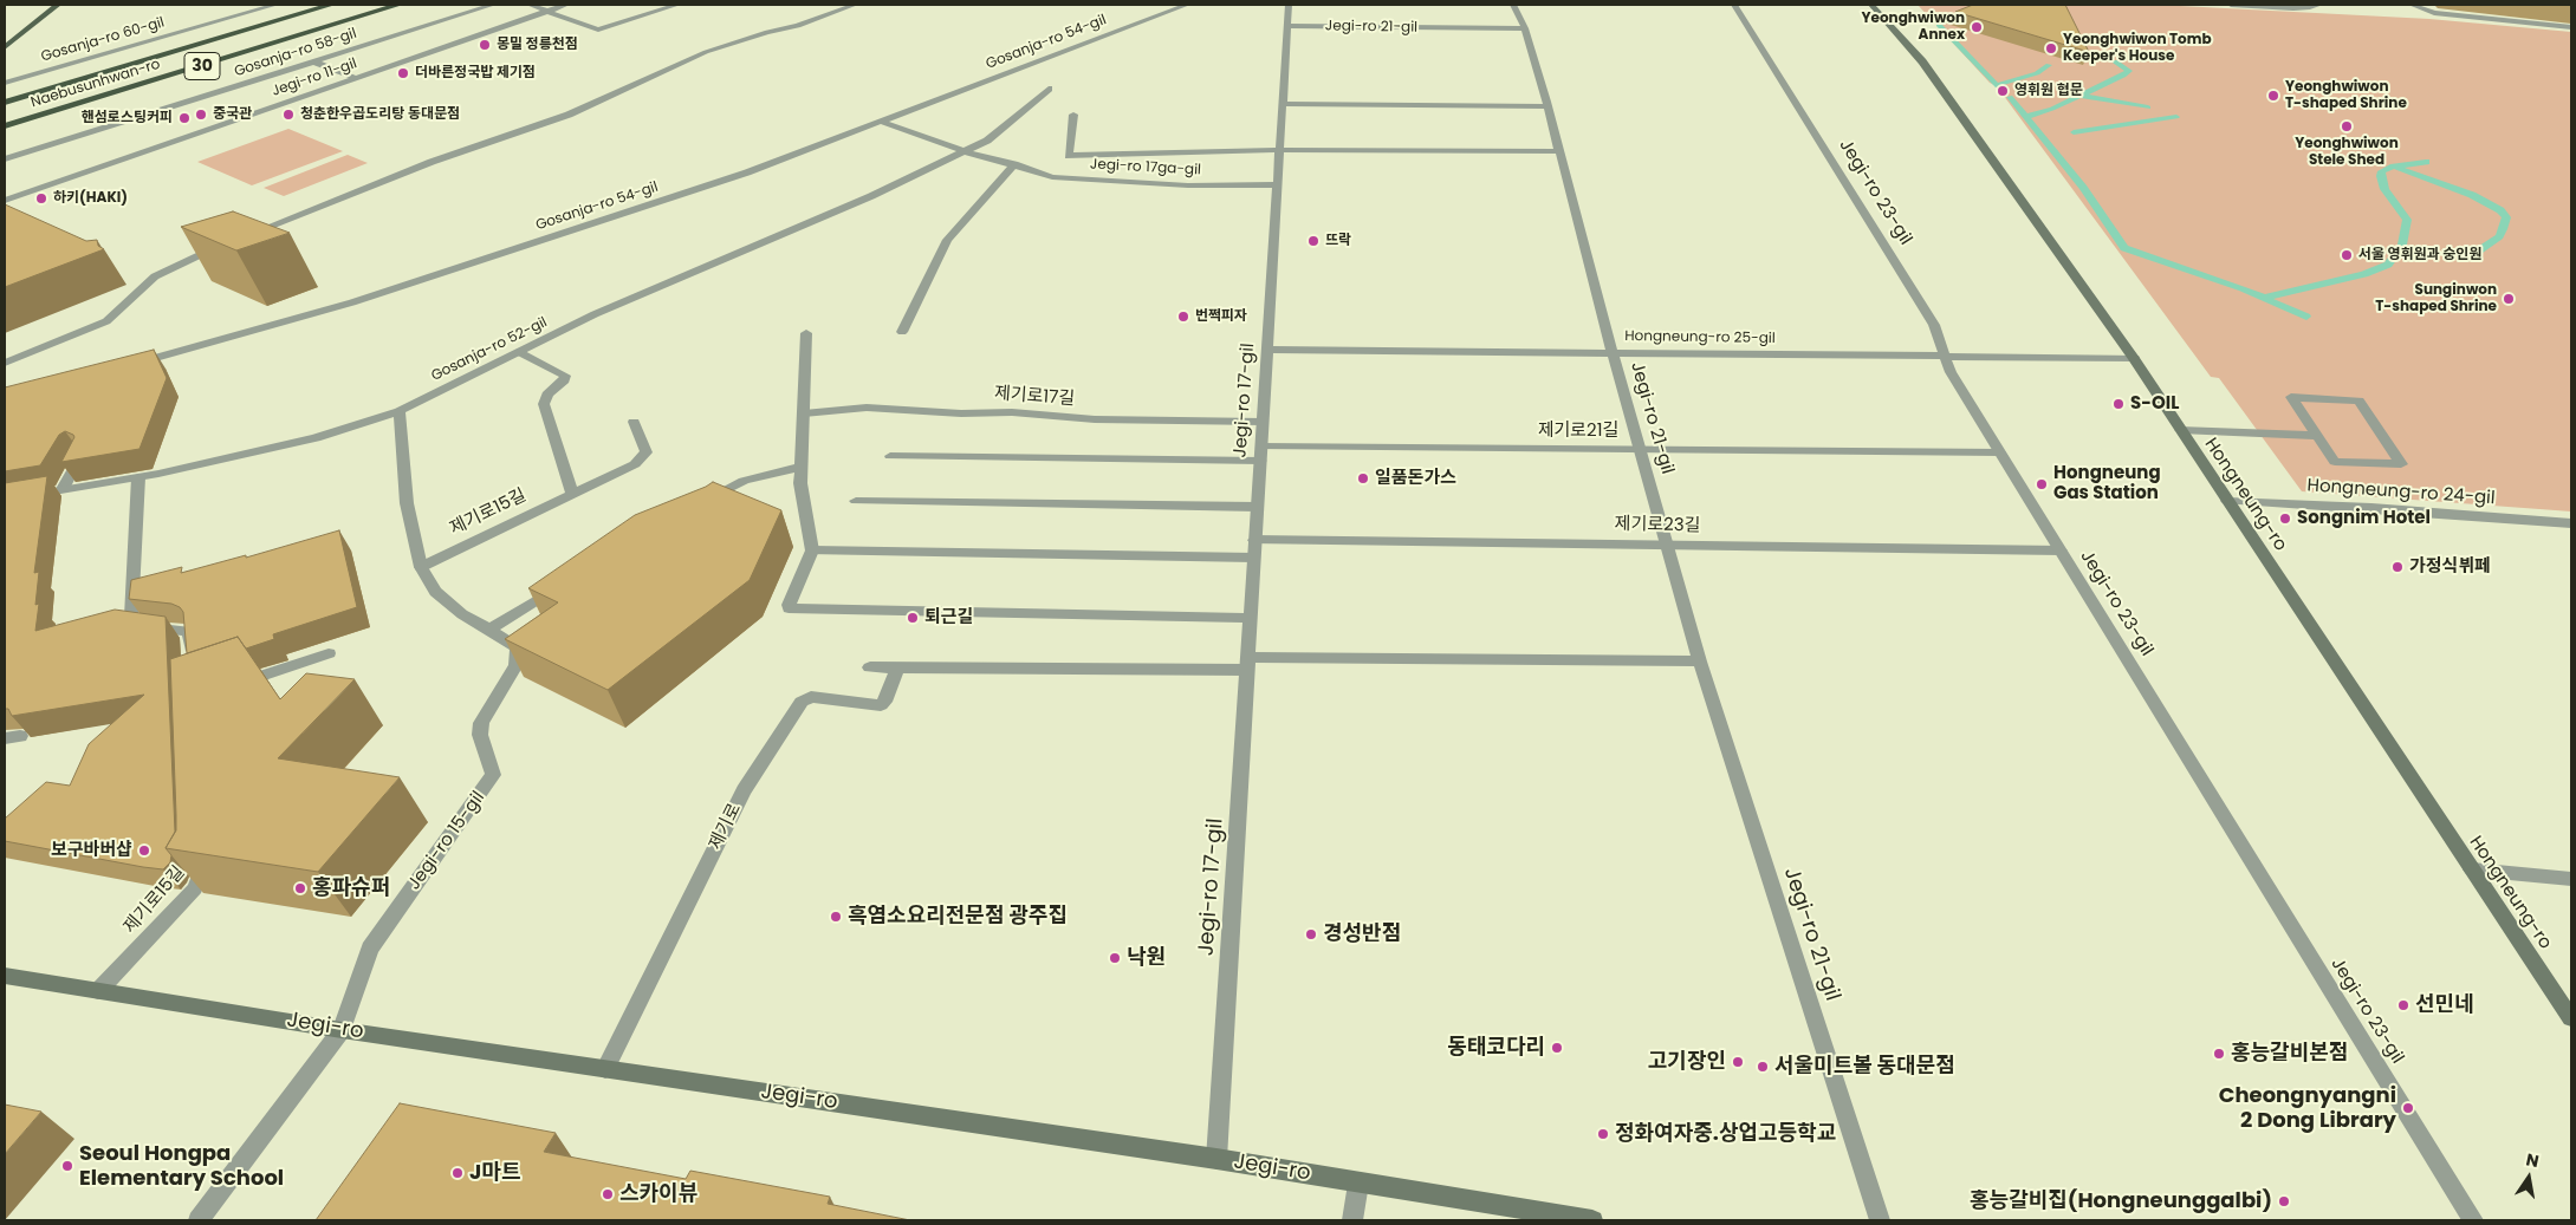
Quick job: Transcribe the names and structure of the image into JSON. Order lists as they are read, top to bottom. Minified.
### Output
{"streets":{"highway":["30","Naebusunhwan-ro"],"main road":["Hongneung-ro","Jegi-ro"],"street":["Jegi-ro 21-gil","Gosanja-ro 60-gil","Gosanja-ro 54-gil","Gosanja-ro 58-gil","Jegi-ro 11-gil","Jegi-ro 17ga-gil","Jegi-ro 23-gil","Hongneung-ro 25-gil","Gosanja-ro 52-gil","제기로17길","Jegi-ro 17-gil","제기로21길","Hongneung-ro 24-gil","제기로15길","제기로23길","제기로","Jegi-ro 15-gil"]},"crossings":[["Jegi-ro 21-gil","Hongneung-ro 25-gil"],["Jegi-ro 21-gil","Jegi-ro 17-gil"],["Jegi-ro 21-gil","제기로21길"],["Jegi-ro 21-gil","제기로23길"],["Jegi-ro 17ga-gil","Gosanja-ro 52-gil"],["Jegi-ro 17ga-gil","Jegi-ro 17-gil"],["Jegi-ro 23-gil","Hongneung-ro 25-gil"],["Jegi-ro 23-gil","제기로21길"],["Jegi-ro 23-gil","제기로23길"],["Hongneung-ro 25-gil","Jegi-ro 17-gil"],["Hongneung-ro 25-gil","Hongneung-ro"],["제기로17길","Jegi-ro 17-gil"],["Jegi-ro 17-gil","제기로21길"],["Jegi-ro 17-gil","제기로23길"],["Jegi-ro 17-gil","Jegi-ro"],["Hongneung-ro 24-gil","Hongneung-ro"],["제기로15길","Jegi-ro 15-gil"],["제기로15길","Jegi-ro"],["제기로","Jegi-ro"],["Jegi-ro 15-gil","Jegi-ro"]],"places":["Yeonghwiwon Annex","몽밀 정릉천점","Yeonghwiwon Tomb Keeper's House","더바른정국밥 제기점","영휘원 협문","Yeonghwiwon T-shaped Shrine","중국관","청춘한우곱도리탕 동대문점","핸섬로스팅커피","Yeonghwiwon Stele Shed","하키(HAKI)","뜨락","서울 영휘원과 숭인원","Sunginwon T-shaped Shrine","번쩍피자","S-OIL","일품돈가스","Hongneung Gas Station","Songnim Hotel","가정식뷔페","퇴근길","보구바버샵","홍파슈퍼","흑염소요리전문점 광주집","경성반점","낙원","선민네","동태코다리","홍능갈비본점","고기장인","서울미트볼 동대문점","Cheongnyangni 2 Dong Library","정화여자중.상업고등학교","Seoul Hongpa Elementary School","J마트","스카이뷰","홍능갈비집(Hongneunggalbi)"],"north":"top"}
